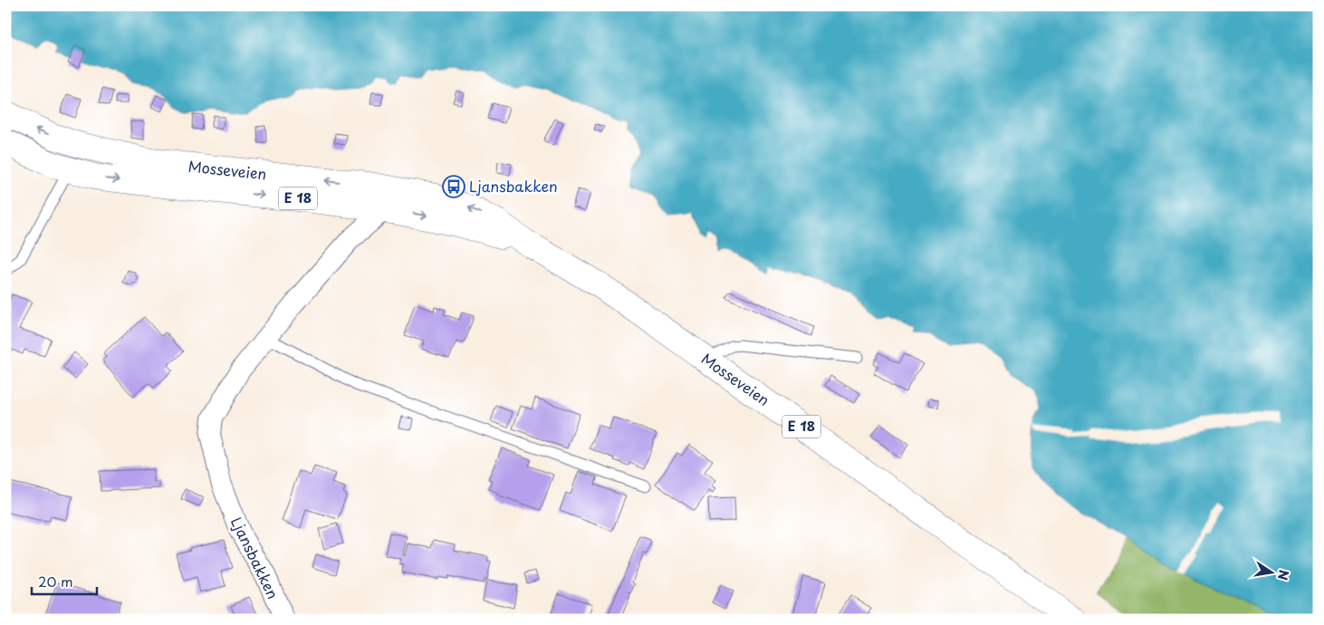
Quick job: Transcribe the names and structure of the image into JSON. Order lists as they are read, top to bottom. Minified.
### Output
{"streets":{"highway":["Mosseveien","E 18"],"street":["Ljansbakken"]},"crossings":[["Mosseveien","Ljansbakken"]],"places":{"bus stop":["Ljansbakken"]},"scale_bar":"20 m","north":"right"}
